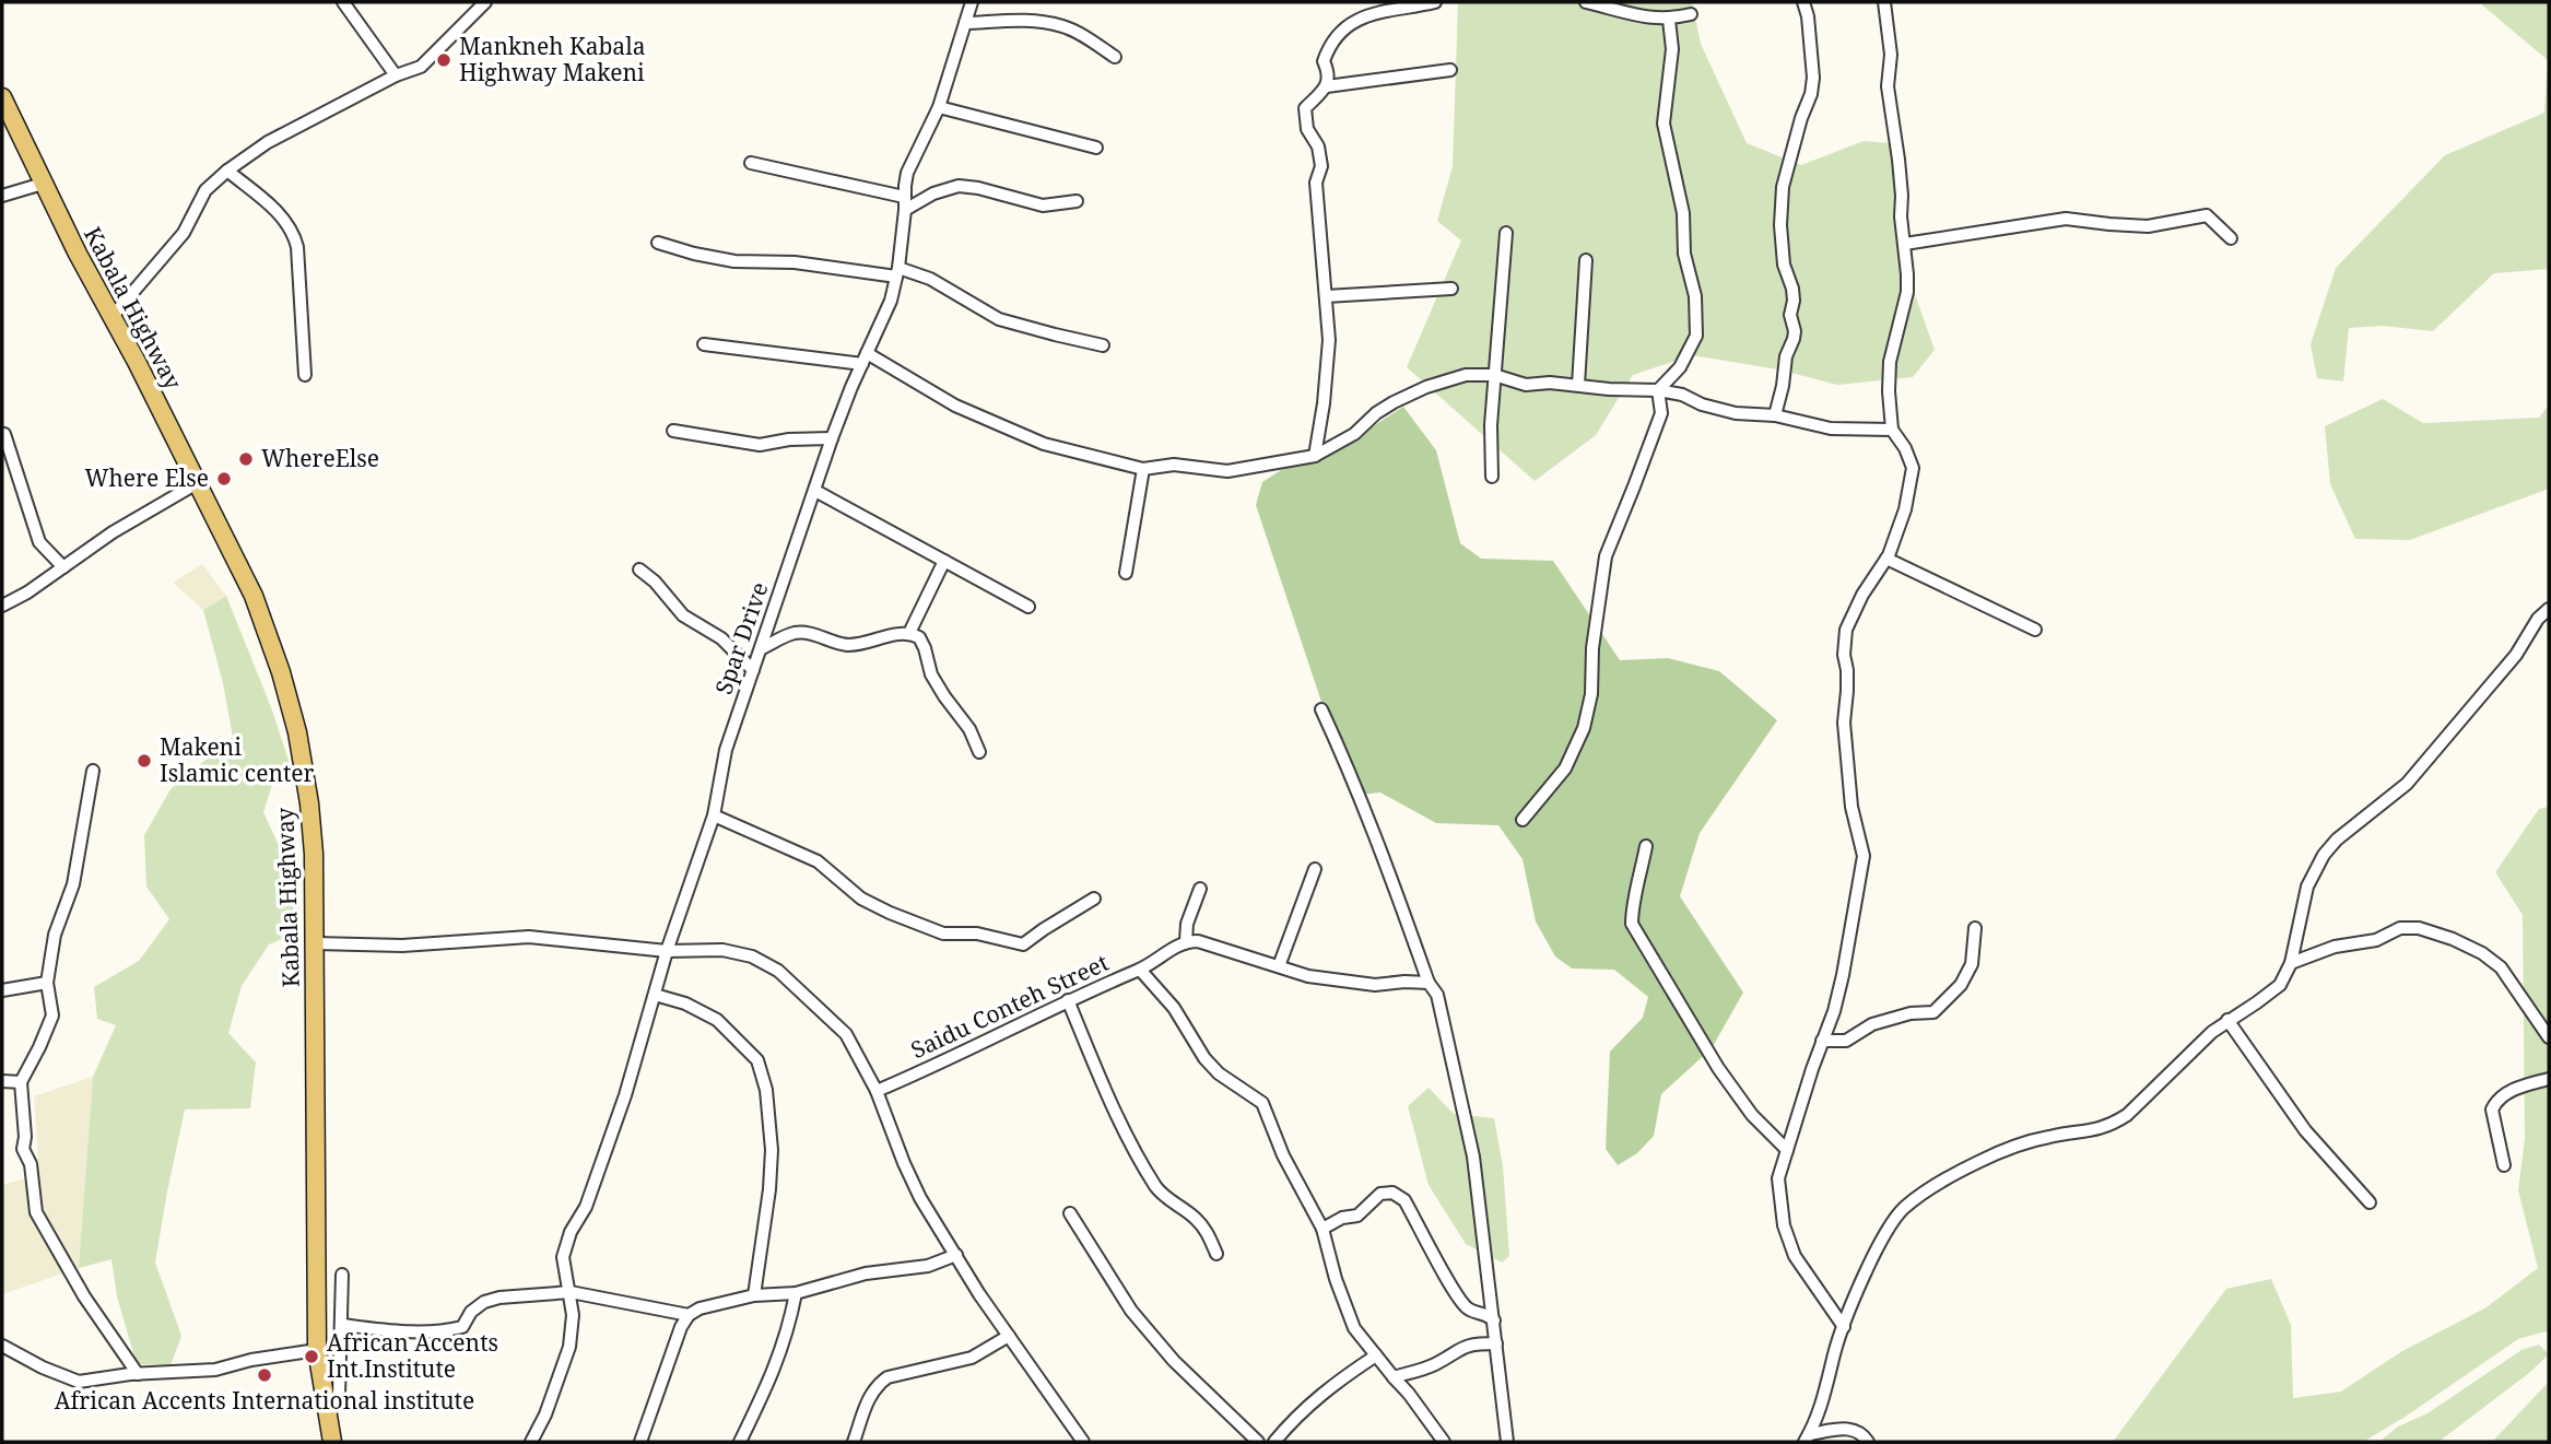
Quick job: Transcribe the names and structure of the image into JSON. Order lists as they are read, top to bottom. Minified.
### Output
{"streets":{"main road":["Kabala Highway"],"street":["Spar Drive","Saidu Conteh Street"]},"places":["Mankneh Kabala Highway Makeni","WhereElse","Where Else","Makeni Islamic center","African Accents Int.Institute","African Accents International institute"]}
